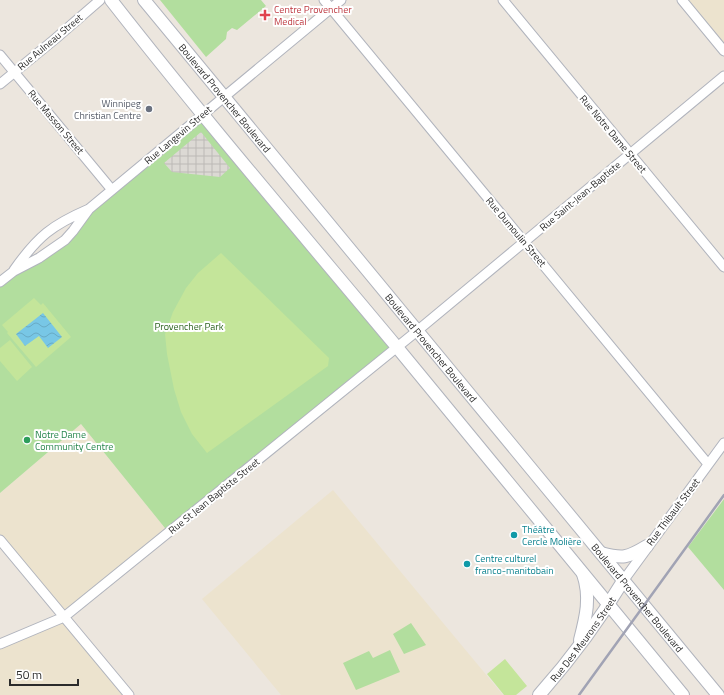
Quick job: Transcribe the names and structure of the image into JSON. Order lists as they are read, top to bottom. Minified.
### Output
{"streets":{"main road":["Boulevard Provencher Boulevard","Rue Des Meurons Street"],"street":["Rue Aulneau Street","Rue Masson Street","Rue Notre Dame Street","Rue Langevin Street","Rue Saint-Jean-Baptiste","Rue Dumoulin Street","Rue St Jean Baptiste Street","Rue Thibault Street"]},"crossings":[["Rue Aulneau Street","Rue Masson Street"],["Boulevard Provencher Boulevard","Rue Langevin Street"],["Boulevard Provencher Boulevard","Rue Saint-Jean-Baptiste"],["Boulevard Provencher Boulevard","Rue St Jean Baptiste Street"],["Boulevard Provencher Boulevard","Rue Thibault Street"],["Boulevard Provencher Boulevard","Rue Des Meurons Street"],["Rue Masson Street","Rue Langevin Street"],["Rue Notre Dame Street","Rue Saint-Jean-Baptiste"],["Rue Langevin Street","Rue Dumoulin Street"],["Rue Saint-Jean-Baptiste","Rue Dumoulin Street"],["Rue Saint-Jean-Baptiste","Rue St Jean Baptiste Street"],["Rue Dumoulin Street","Rue Thibault Street"],["Rue Thibault Street","Rue Des Meurons Street"]],"parks":["Provencher Park"],"places":{"health":["Centre Provencher Medical"],"other":["Winnipeg Christian Centre","Notre Dame Community Centre","Théâtre Cercle Molière","Centre culturel franco-manitobain"]},"scale_bar":"50 m"}
